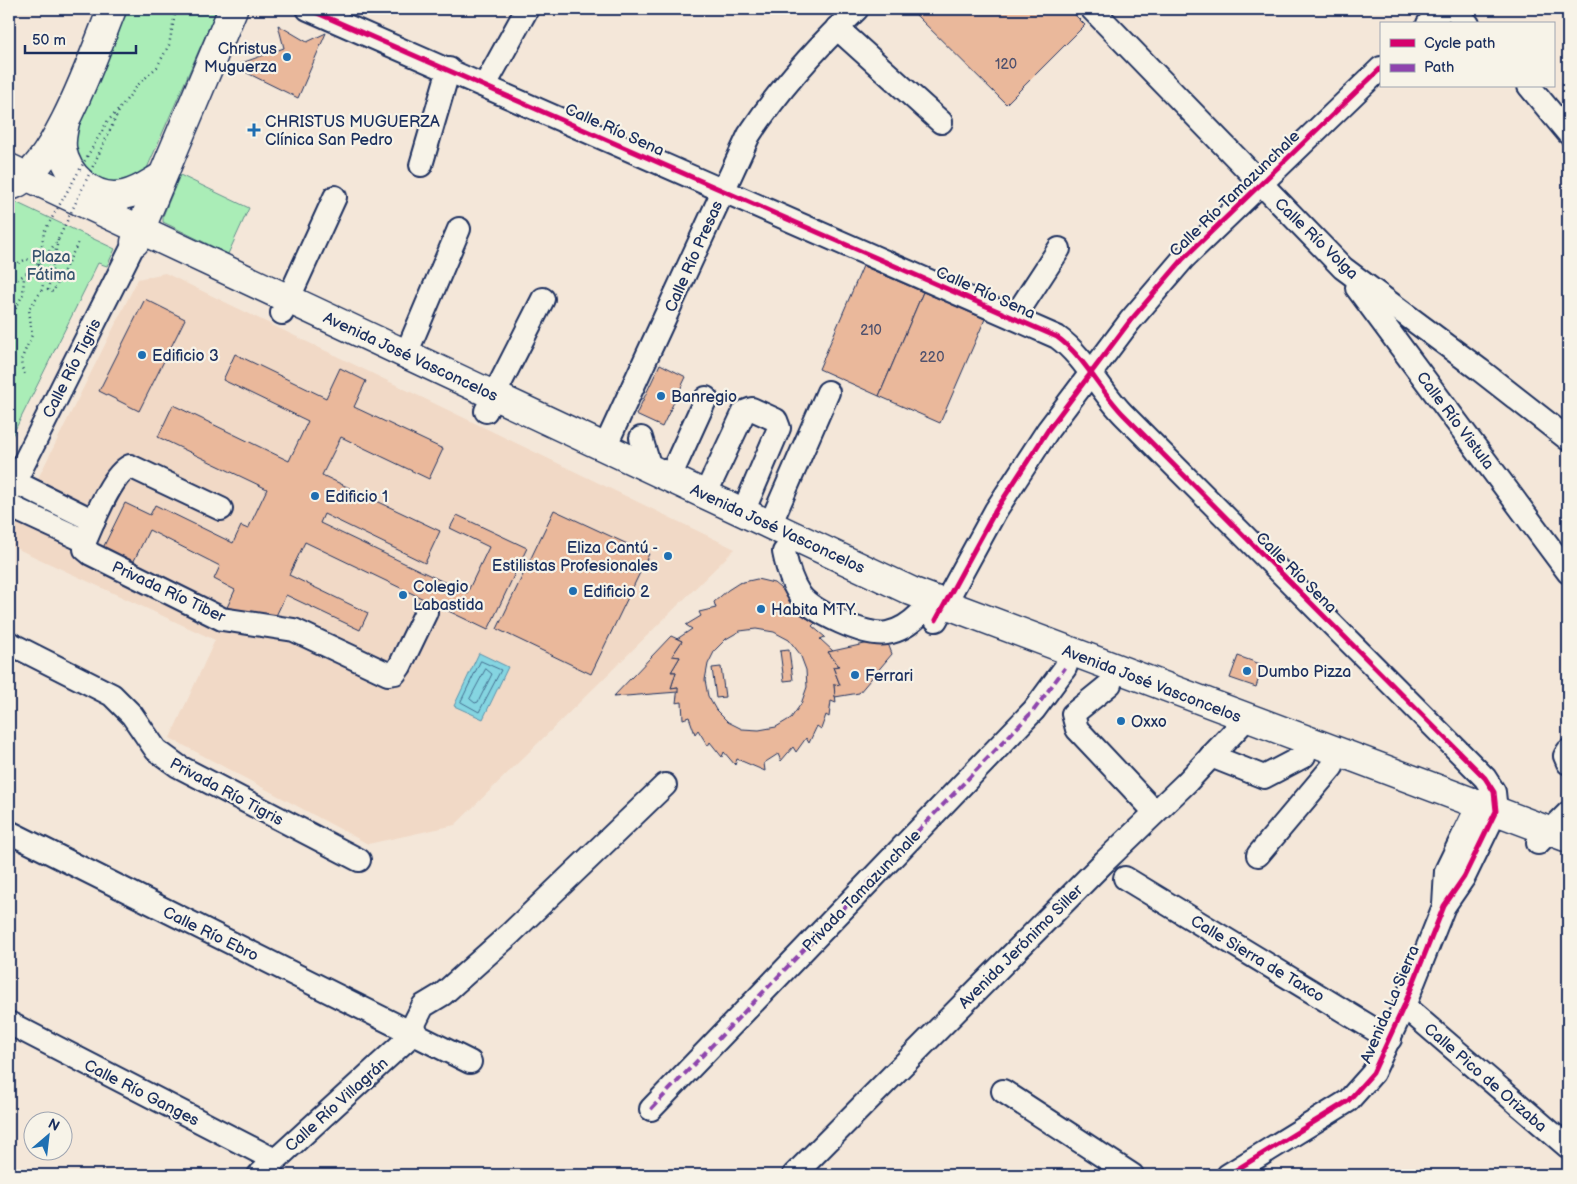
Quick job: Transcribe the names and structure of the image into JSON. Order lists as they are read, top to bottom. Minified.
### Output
{"streets":{"main road":["Avenida José Vasconcelos"],"street":["Calle Río Sena","Calle Río Tamazunchale","Calle Río Volga","Calle Río Presas","Calle Río Tigris","Calle Río Vistula","Privada Río Tiber","Privada Río Tigris","Privada Tamazunchale","Calle Río Ebro","Avenida Jerónimo Siller","Calle Sierra de Taxco","Avenida La Sierra","Calle Pico de Orizaba","Calle Río Ganges","Calle Río Villagrán"]},"crossings":[["Calle Río Sena","Calle Río Tamazunchale"],["Calle Río Sena","Calle Río Presas"],["Calle Río Sena","Avenida José Vasconcelos"],["Calle Río Sena","Avenida La Sierra"],["Calle Río Tamazunchale","Calle Río Volga"],["Calle Río Tamazunchale","Avenida José Vasconcelos"],["Calle Río Volga","Calle Río Vistula"],["Calle Río Presas","Avenida José Vasconcelos"],["Avenida José Vasconcelos","Calle Río Tigris"],["Avenida José Vasconcelos","Privada Tamazunchale"],["Avenida José Vasconcelos","Avenida Jerónimo Siller"],["Avenida José Vasconcelos","Avenida La Sierra"],["Calle Río Ebro","Calle Río Villagrán"],["Calle Sierra de Taxco","Avenida La Sierra"],["Avenida La Sierra","Calle Pico de Orizaba"],["Calle Río Ganges","Calle Río Villagrán"]],"parks":["Plaza Fátima"],"places":{"other":["Christus Muguerza","Edificio 3","Banregio","Edificio 1","Eliza Cantú - Estilistas Profesionales","Edificio 2","Colegio Labastida","Habita MTY.","Dumbo Pizza","Ferrari","Oxxo"],"health":["CHRISTUS MUGUERZA Clínica San Pedro"]},"house_numbers":["120","210","220"],"legend":["Cycle path","Path"],"scale_bar":"50 m","north":"top right"}
